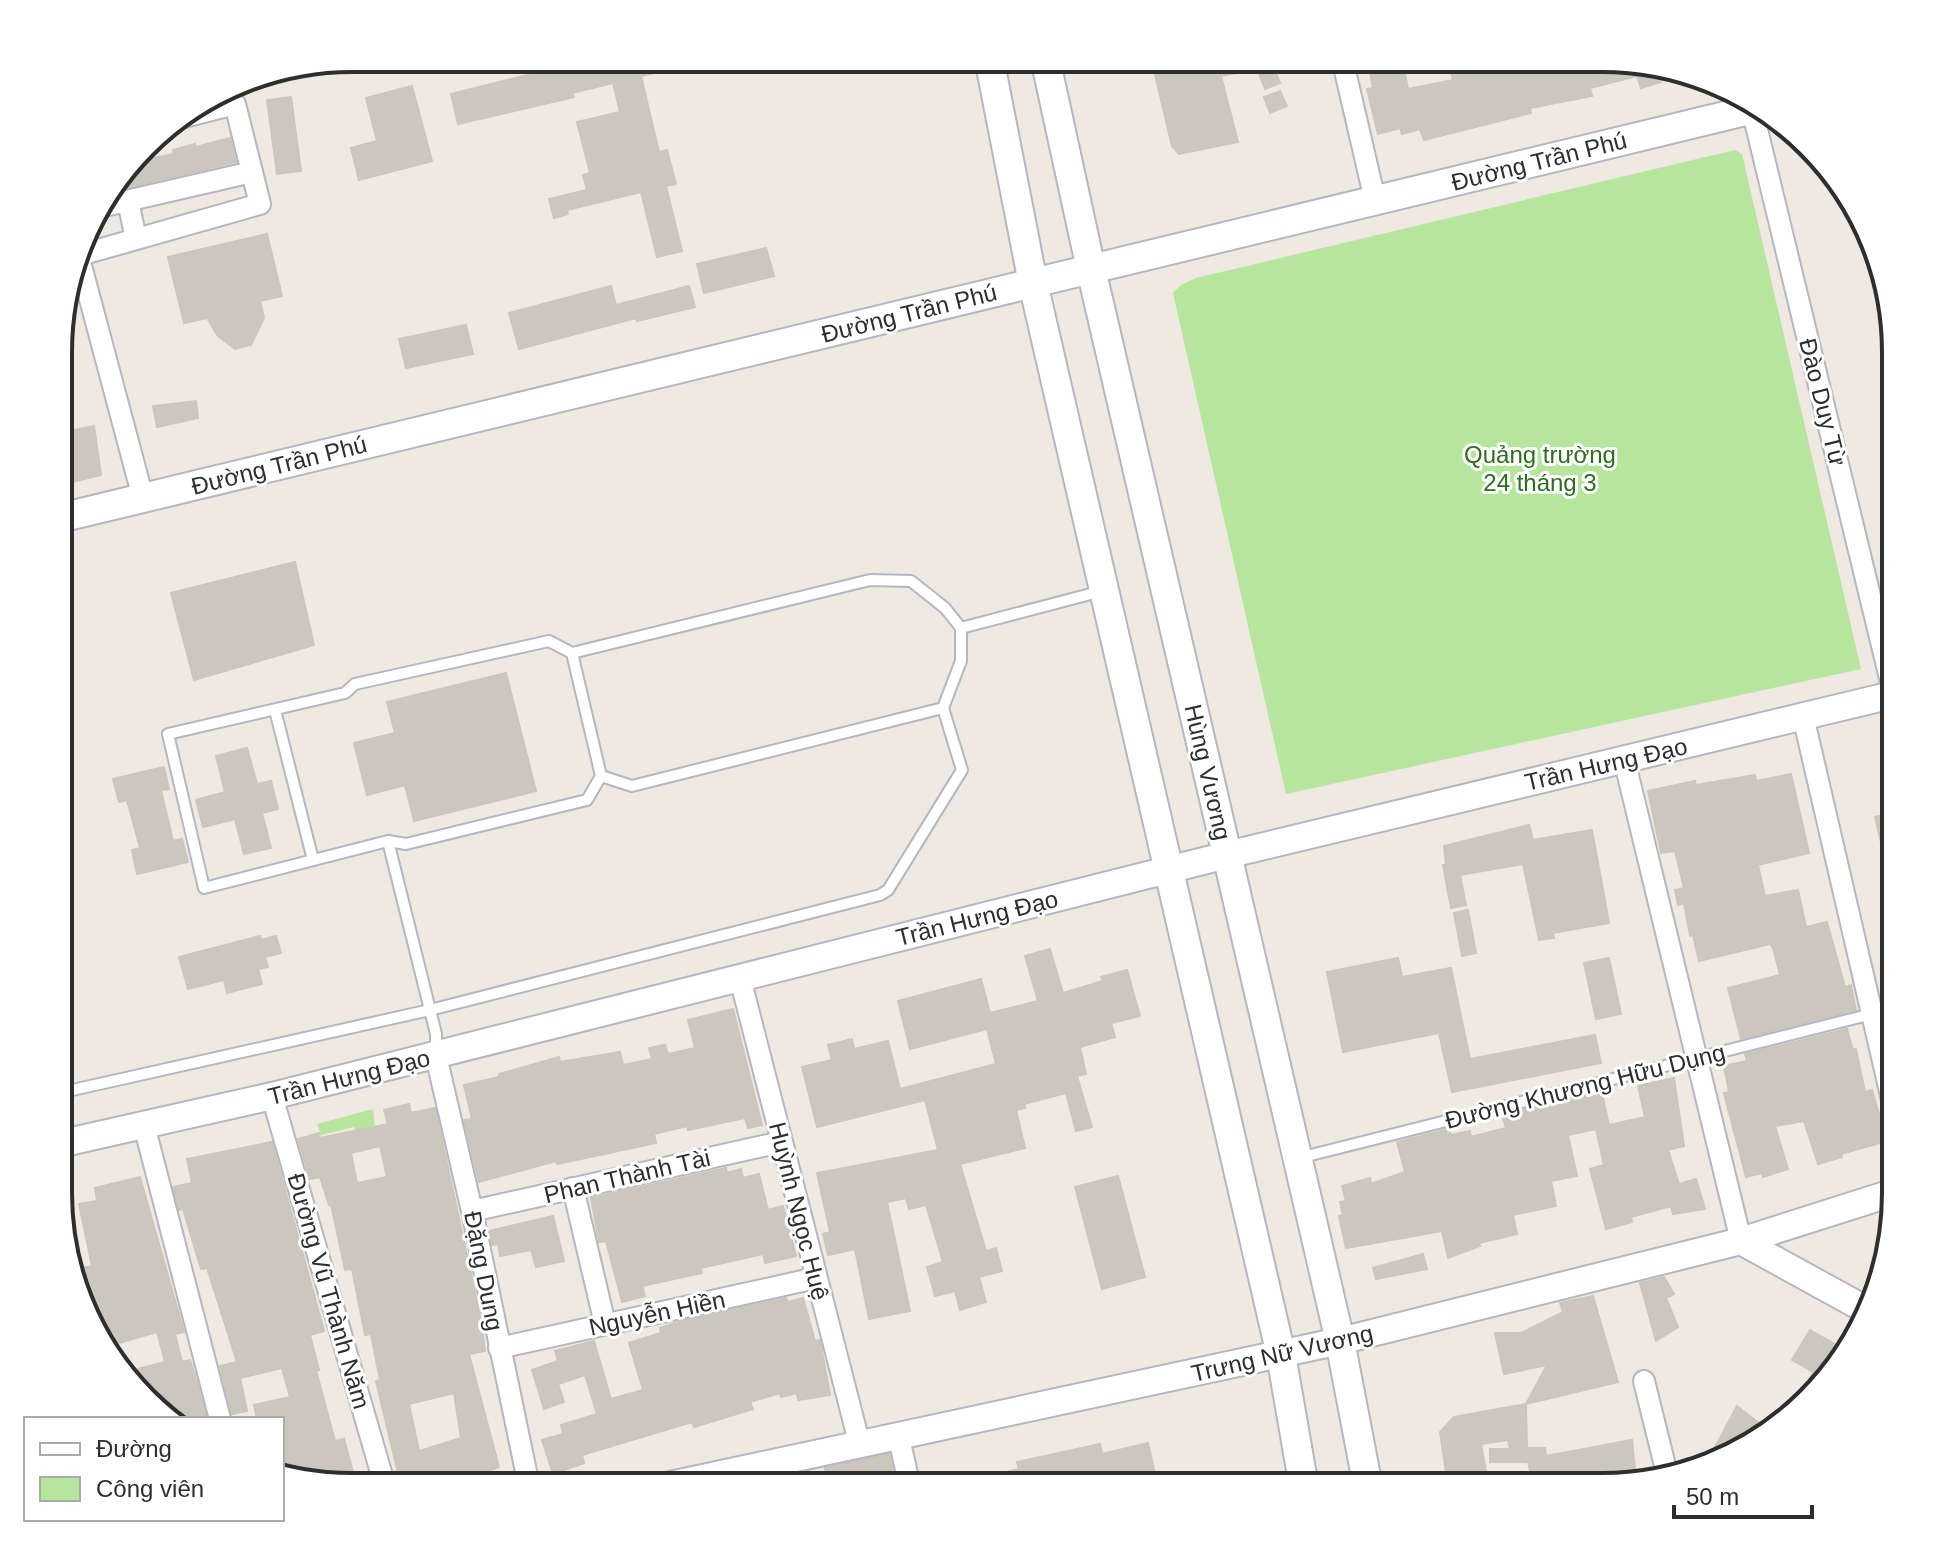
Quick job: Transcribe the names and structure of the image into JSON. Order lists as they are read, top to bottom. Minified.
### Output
{"streets":{"main road":["Đường Trần Phú","Hùng Vương"],"street":["Đào Duy Từ","Trần Hưng Đạo","Phan Thành Tài","Huỳnh Ngọc Huệ","Đặng Dung","Đường Vũ Thành Năm","Nguyễn Hiền","Trưng Nữ Vương"],"lane":["Đường Khương Hữu Dụng"]},"crossings":[["Đường Trần Phú","Hùng Vương"],["Trần Hưng Đạo","Hùng Vương"],["Trần Hưng Đạo","Huỳnh Ngọc Huệ"],["Trần Hưng Đạo","Đặng Dung"],["Trần Hưng Đạo","Đường Vũ Thành Năm"],["Hùng Vương","Đường Khương Hữu Dụng"],["Hùng Vương","Trưng Nữ Vương"],["Phan Thành Tài","Huỳnh Ngọc Huệ"],["Phan Thành Tài","Đặng Dung"],["Huỳnh Ngọc Huệ","Nguyễn Hiền"],["Huỳnh Ngọc Huệ","Trưng Nữ Vương"],["Đặng Dung","Nguyễn Hiền"]],"parks":["Quảng trường 24 tháng 3"],"legend":["Đường","Công viên"],"scale_bar":"50 m"}
